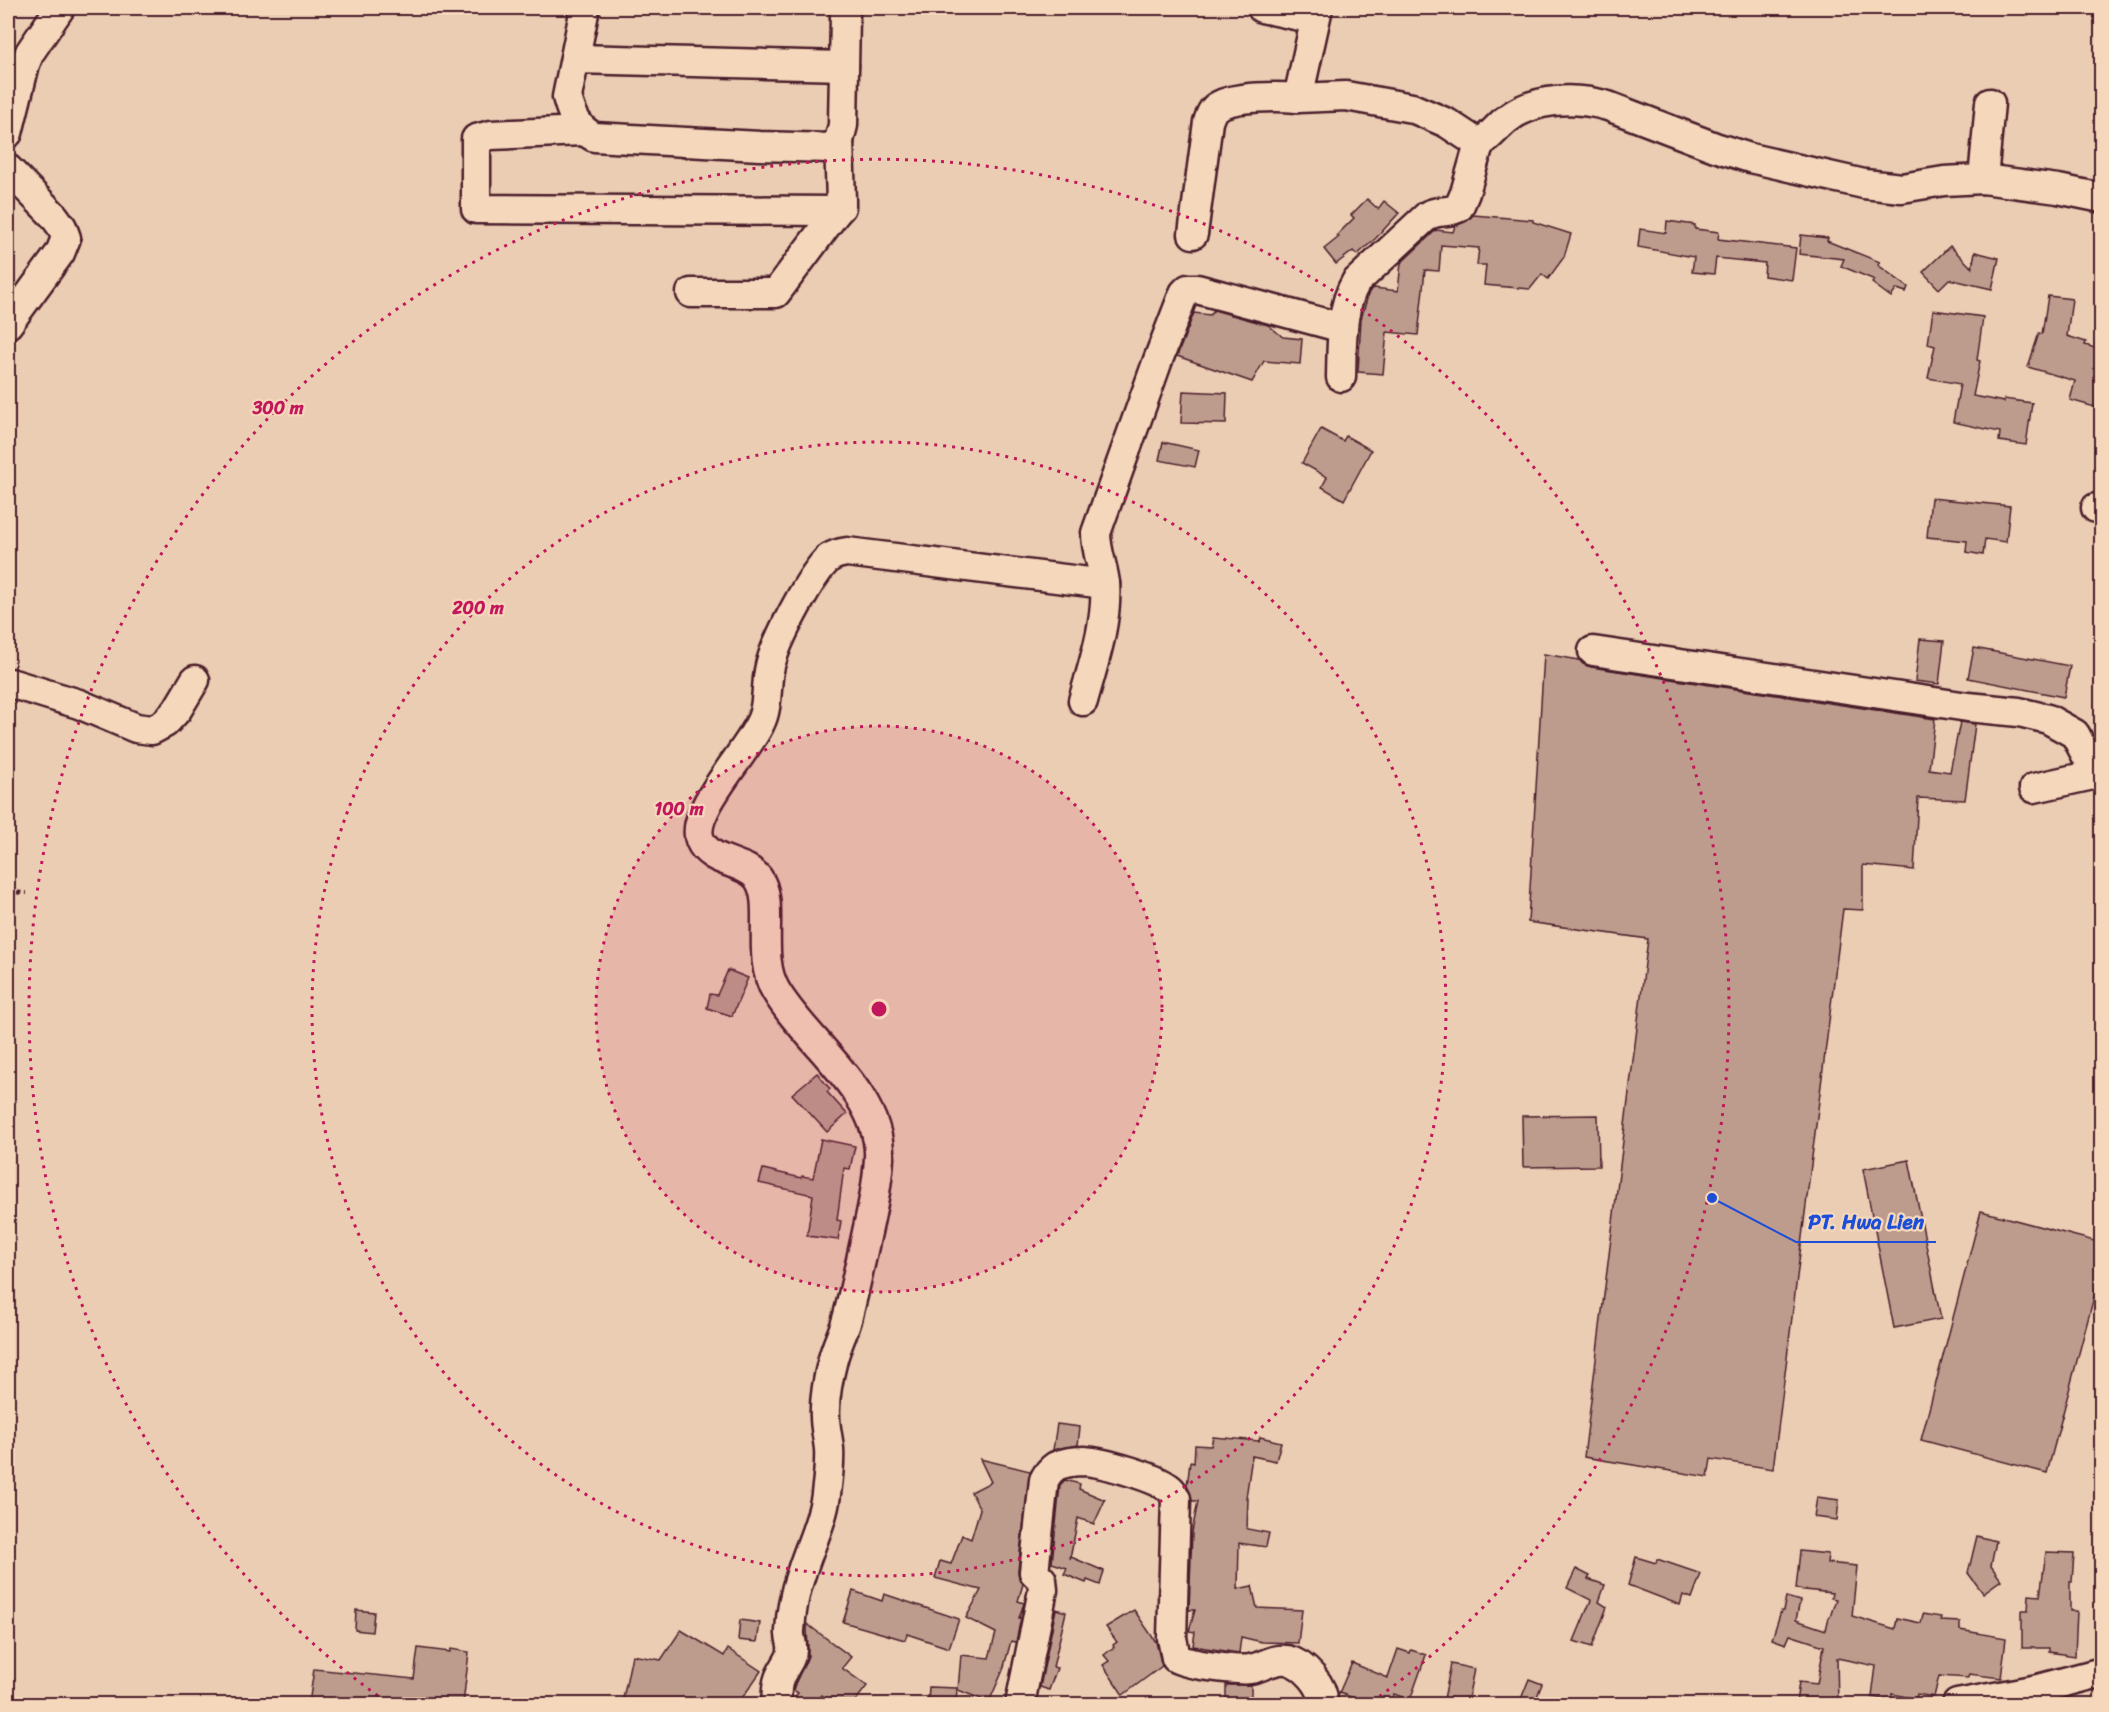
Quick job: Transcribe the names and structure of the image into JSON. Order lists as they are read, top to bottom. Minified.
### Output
{"places":["PT. Hwa Lien"],"rings":["300 m","200 m","100 m"]}
